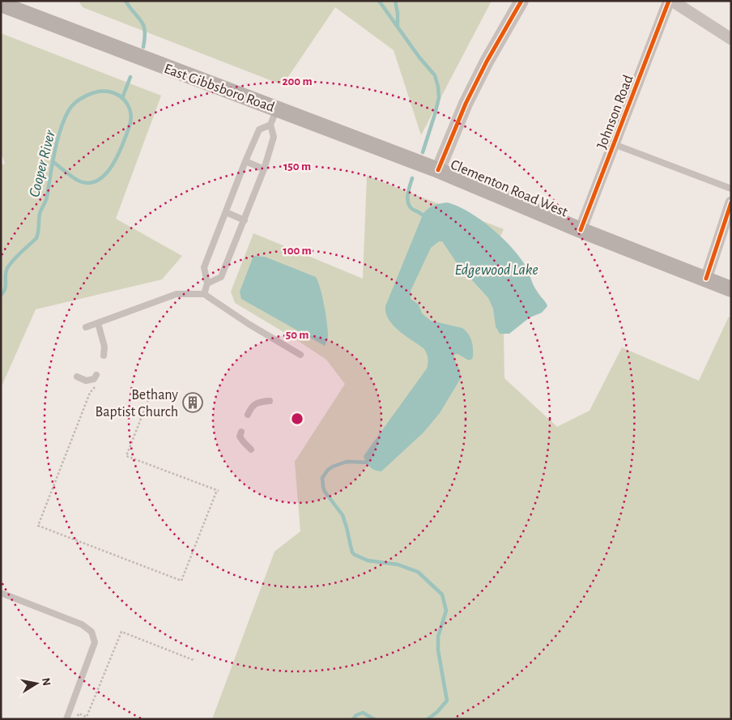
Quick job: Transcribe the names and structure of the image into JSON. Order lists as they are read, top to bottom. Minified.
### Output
{"streets":{"main road":["East Gibbsboro Road","Clementon Road West"],"street":["Johnson Road"]},"crossings":[["East Gibbsboro Road","Clementon Road West"],["Johnson Road","Clementon Road West"]],"water":["Cooper River","Edgewood Lake"],"places":{"building":["Bethany Baptist Church"]},"north":"right","rings":["200 m","150 m","100 m","50 m"]}
